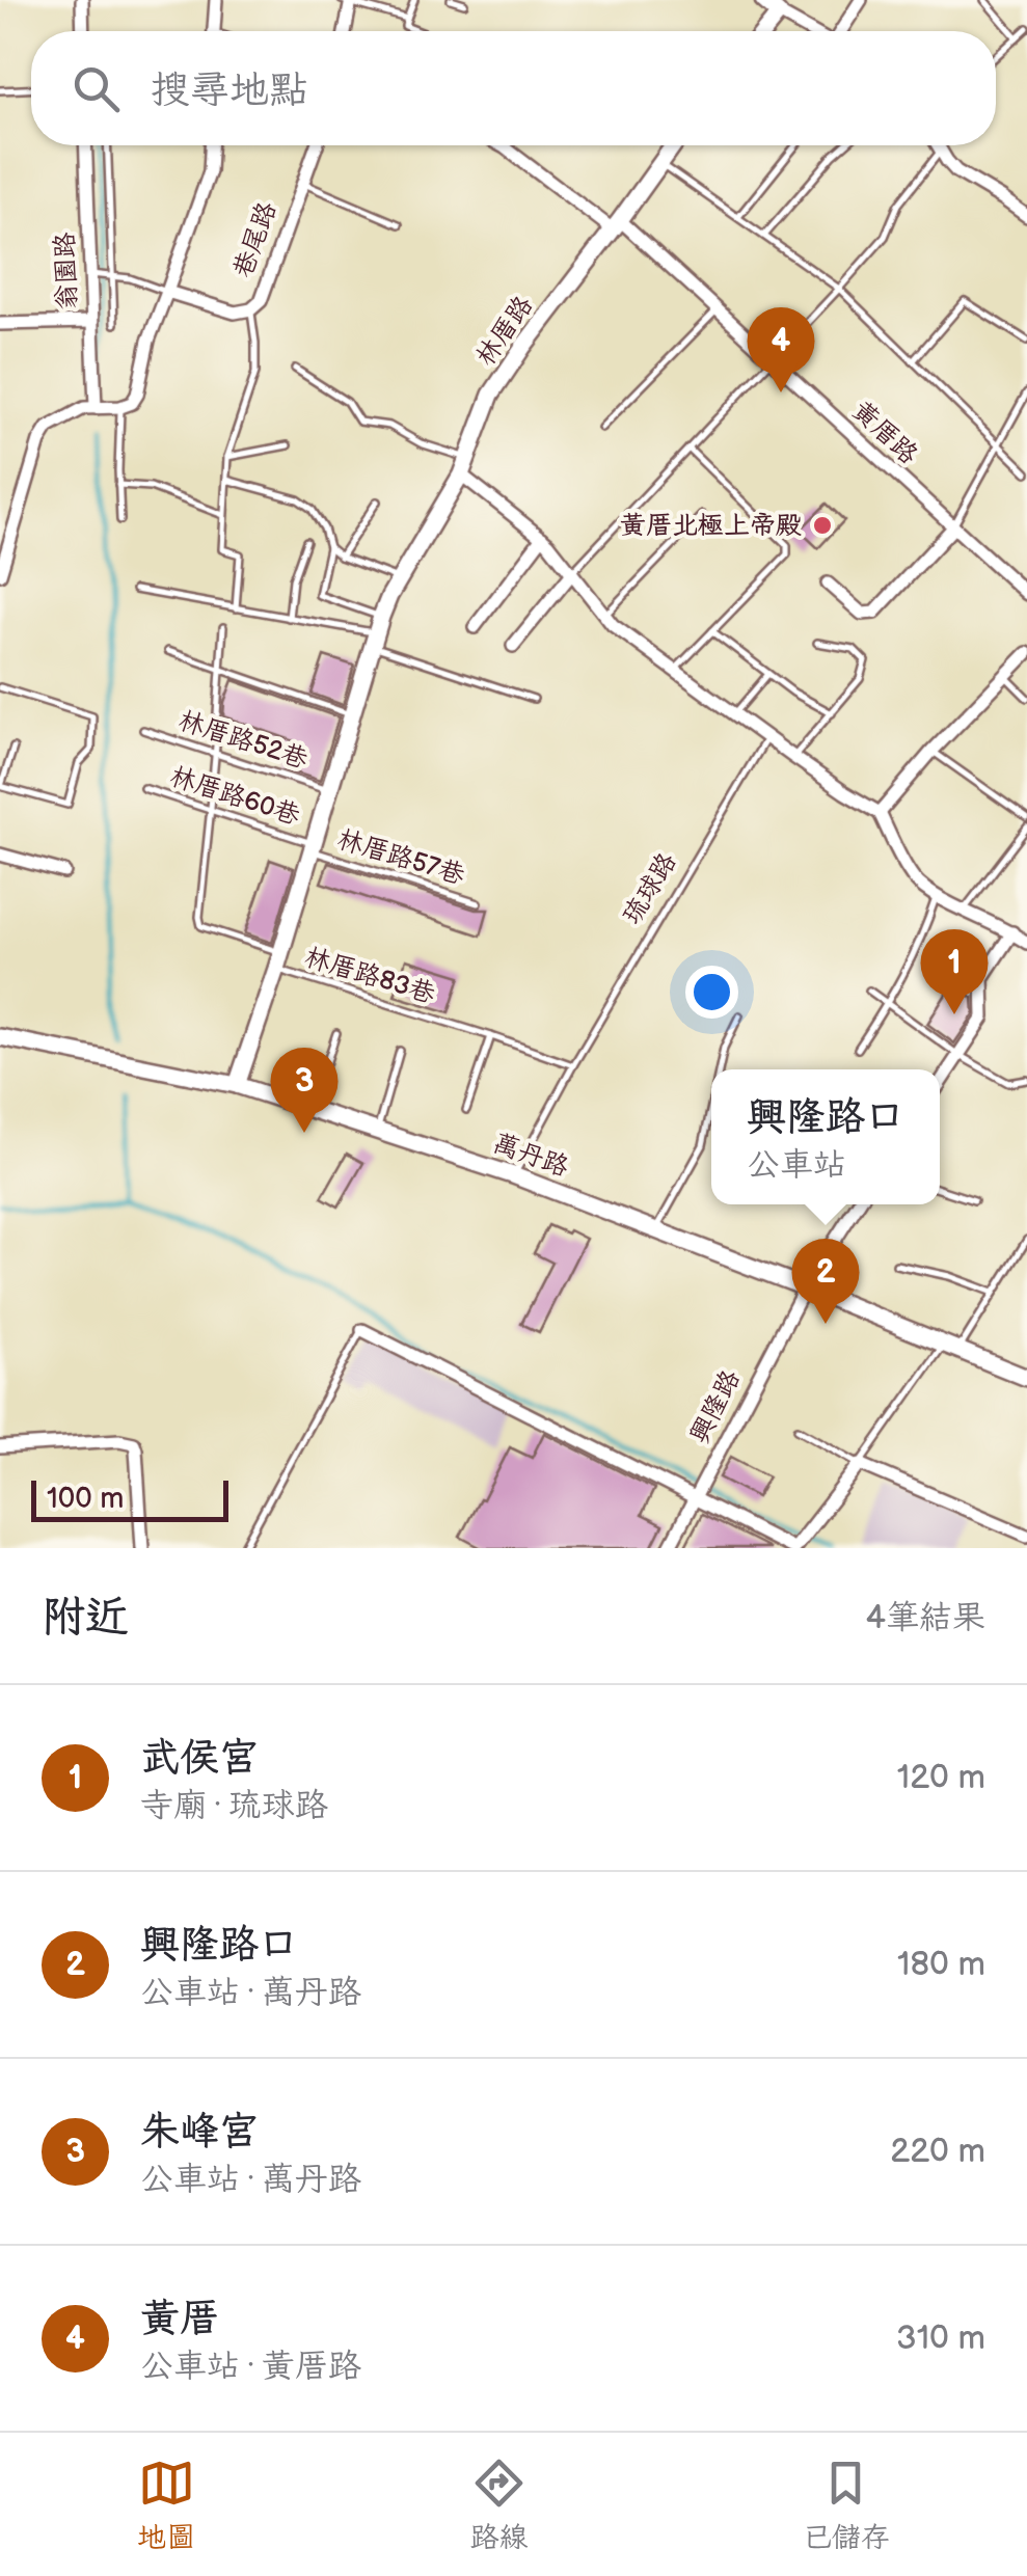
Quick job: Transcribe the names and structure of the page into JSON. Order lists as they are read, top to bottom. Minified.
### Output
{"streets":{"street":["巷尾路","翁園路","林厝路","黃厝路","萬丹路","興隆路"],"lane":["林厝路52巷","林厝路60巷","林厝路57巷","琉球路","林厝路83巷"]},"crossings":[["林厝路","黃厝路"],["林厝路","林厝路52巷"],["林厝路","林厝路60巷"],["林厝路","林厝路57巷"],["林厝路","林厝路83巷"],["林厝路","萬丹路"],["林厝路60巷","林厝路57巷"],["林厝路60巷","林厝路83巷"],["琉球路","萬丹路"],["萬丹路","興隆路"]],"places":["黃厝北極上帝殿"],"scale_bar":"100 m","page":{"search":"搜尋地點","pins":["4","1","3","2"],"popup":["興隆路口","公車站"],"scale":"100 m","heading":["附近","4筆結果"],"list":[{"mark":"1","name":"武侯宮","note":"寺廟 · 琉球路","value":"120 m"},{"mark":"2","name":"興隆路口","note":"公車站 · 萬丹路","value":"180 m"},{"mark":"3","name":"朱峰宮","note":"公車站 · 萬丹路","value":"220 m"},{"mark":"4","name":"黃厝","note":"公車站 · 黃厝路","value":"310 m"}],"nav":["地圖","路線","已儲存"]}}
